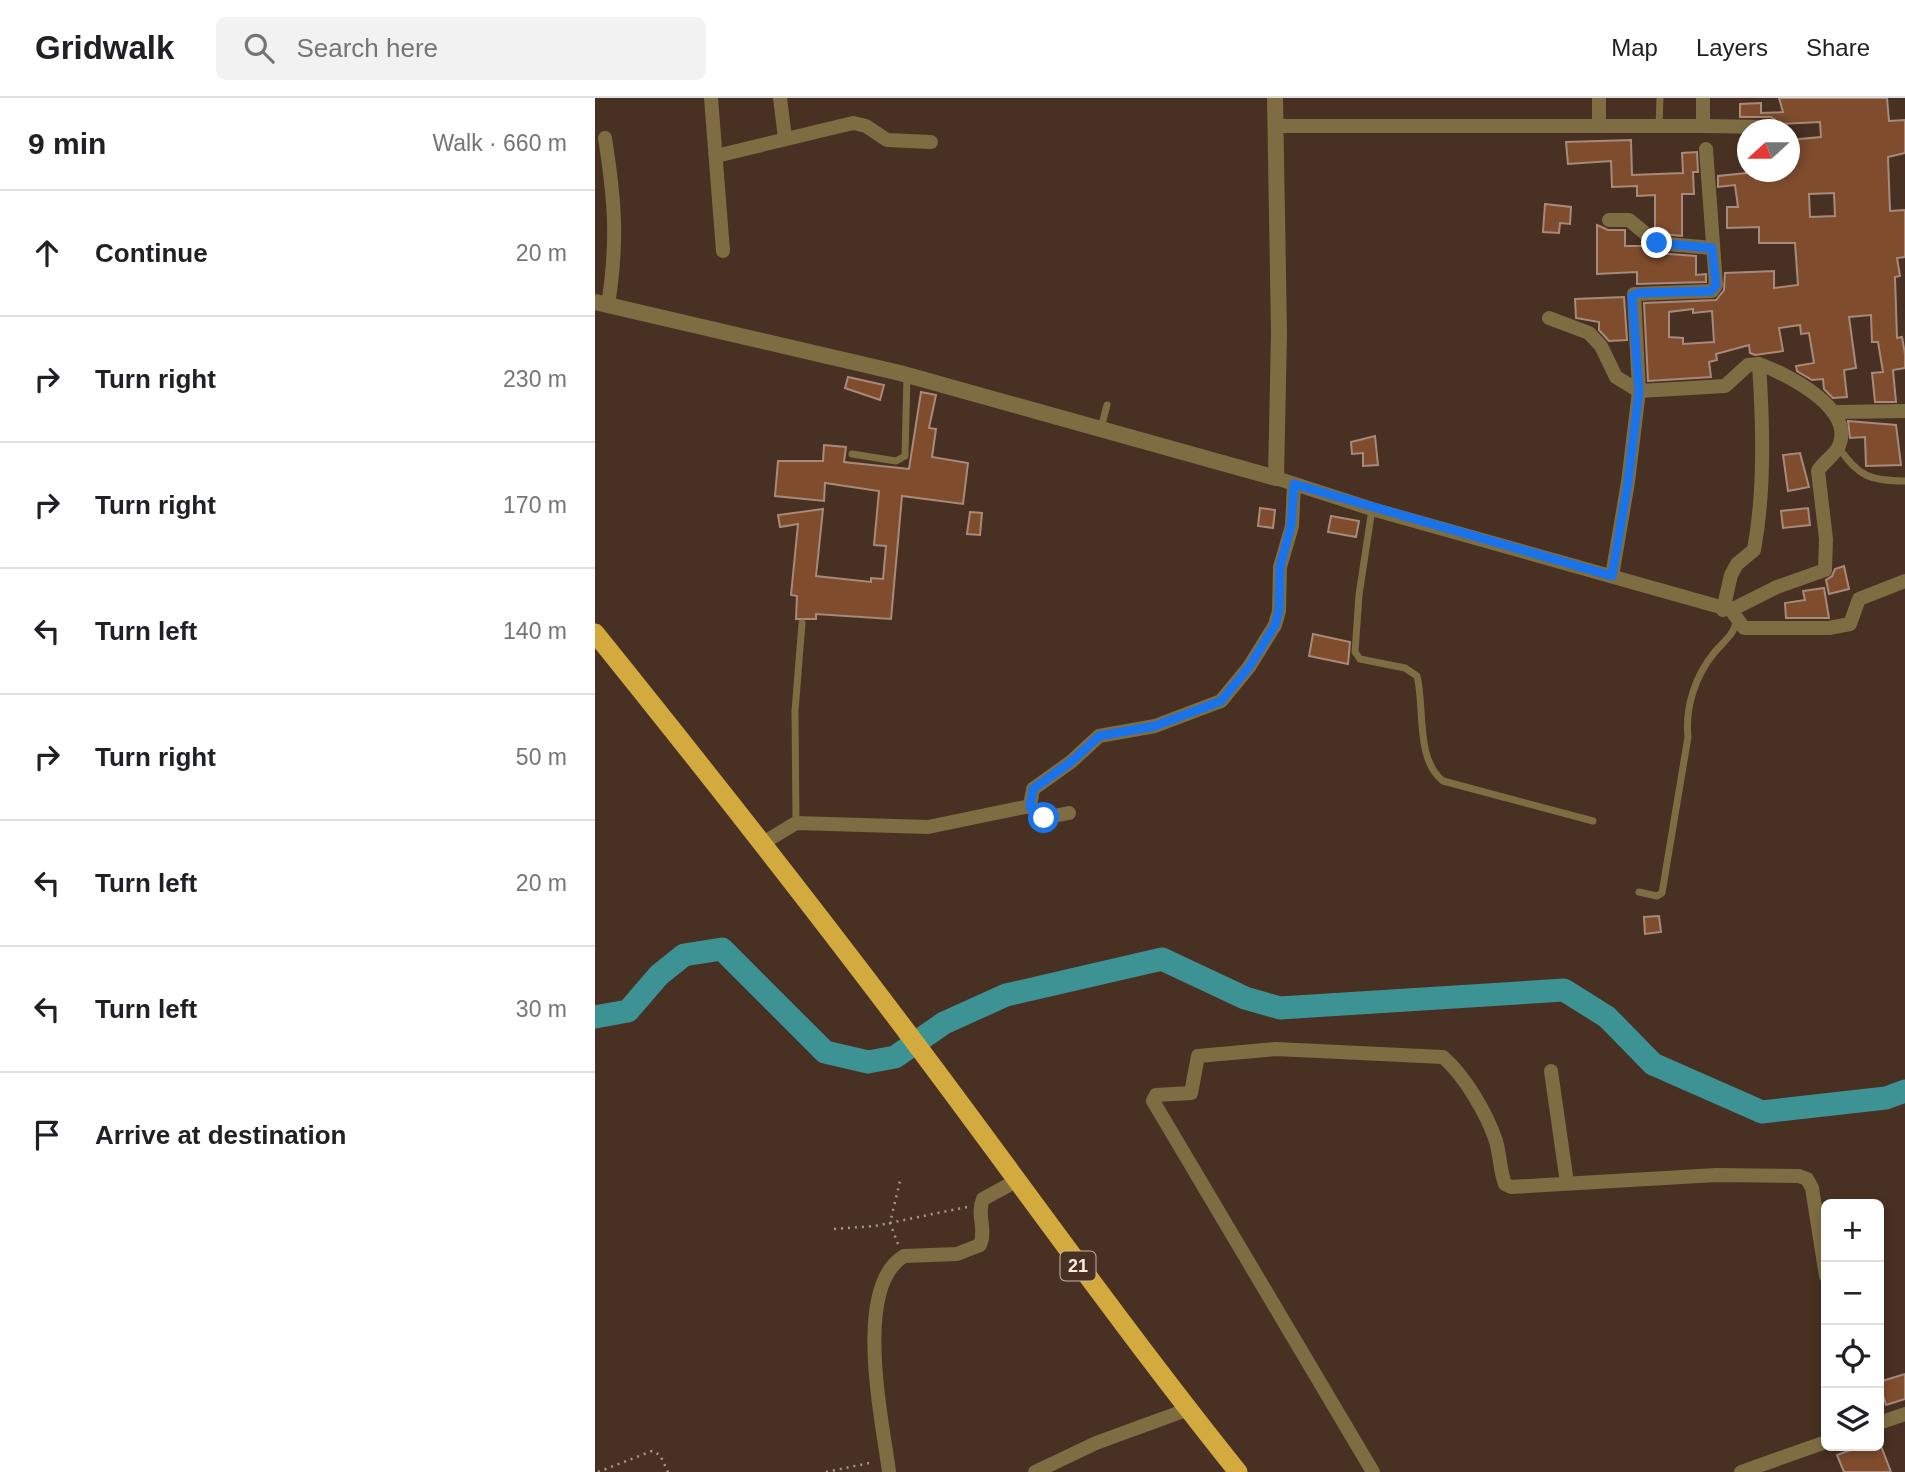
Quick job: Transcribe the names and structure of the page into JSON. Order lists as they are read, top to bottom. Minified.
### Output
{"streets":{"highway":["21"]},"north":"left","page":{"header":"Gridwalk","search":"Search here","nav":["Map","Layers","Share"],"heading":["9 min","Walk · 660 m"],"list":[["Continue","20 m"],["Turn right","230 m"],["Turn right","170 m"],["Turn left","140 m"],["Turn right","50 m"],["Turn left","20 m"],["Turn left","30 m"],"Arrive at destination"],"map_buttons":["+","−"]}}
